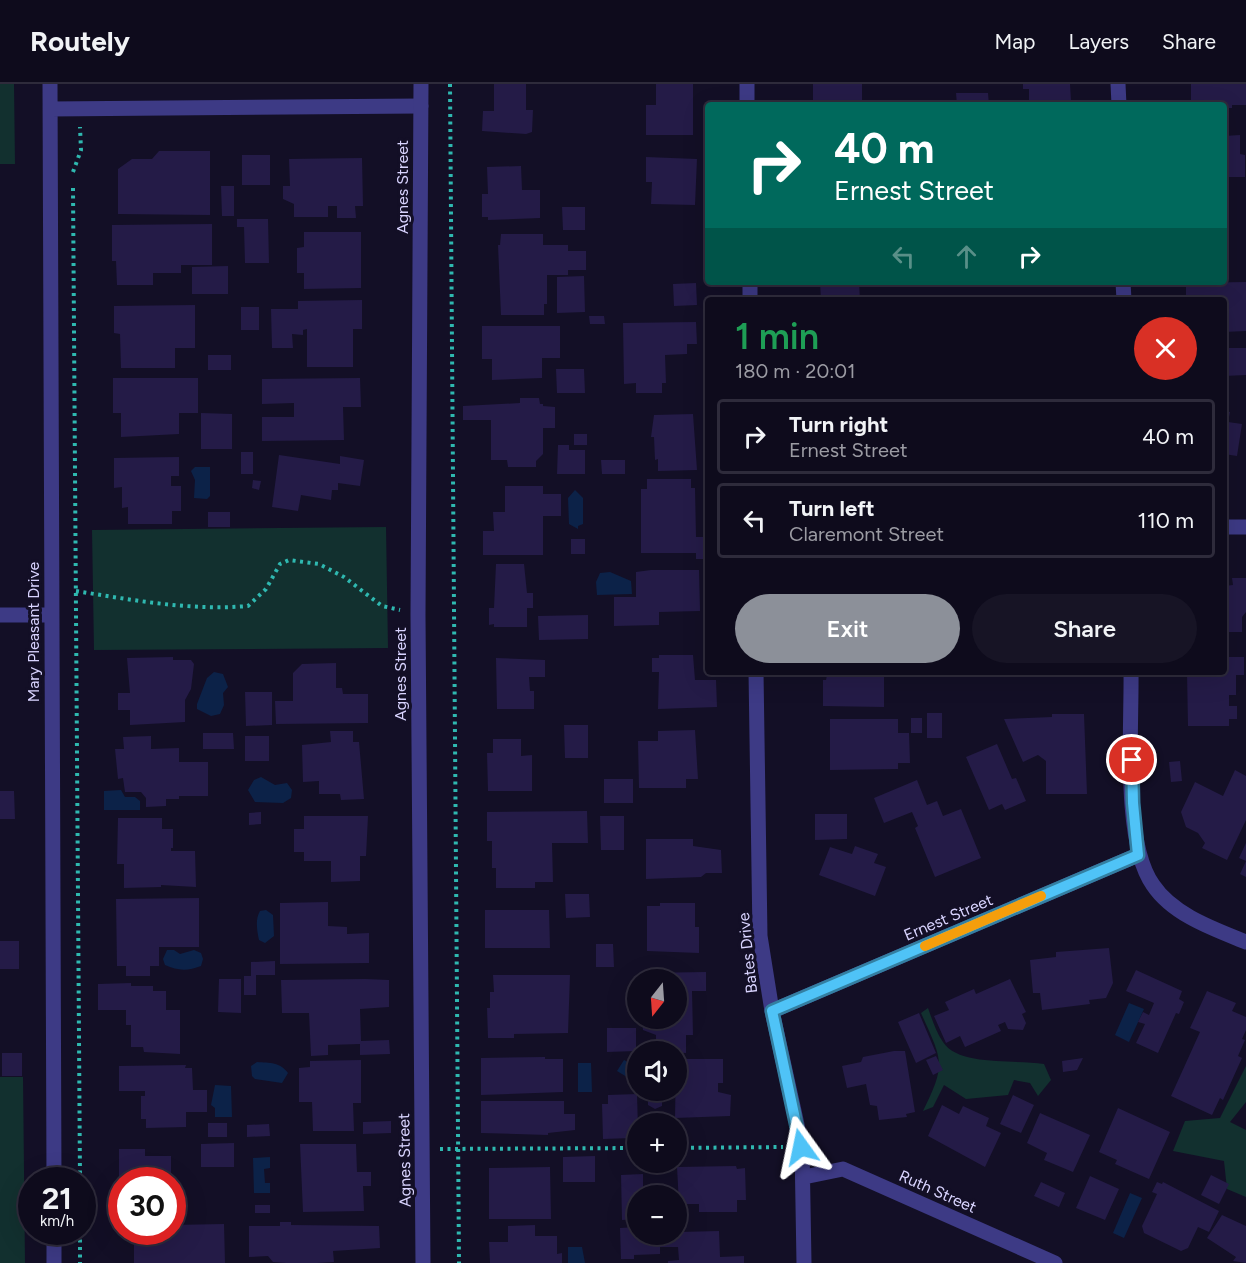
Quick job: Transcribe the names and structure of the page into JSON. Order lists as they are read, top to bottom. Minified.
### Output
{"streets":{"street":["Agnes Street","Mary Pleasant Drive","Ernest Street","Bates Drive","Ruth Street"]},"crossings":[["Ernest Street","Bates Drive"],["Bates Drive","Ruth Street"]],"north":"bottom","page":{"header":"Routely","nav":["Map","Layers","Share"],"turn":["40 m","Ernest Street"],"heading":["1 min","180 m · 20:01"],"list":[{"name":"Turn right","note":"Ernest Street","value":"40 m"},{"name":"Turn left","note":"Claremont Street","value":"110 m"}],"buttons":["Exit","Share"],"map_buttons":["+","−"],"speed":"21 km/h","limit":"30"}}
